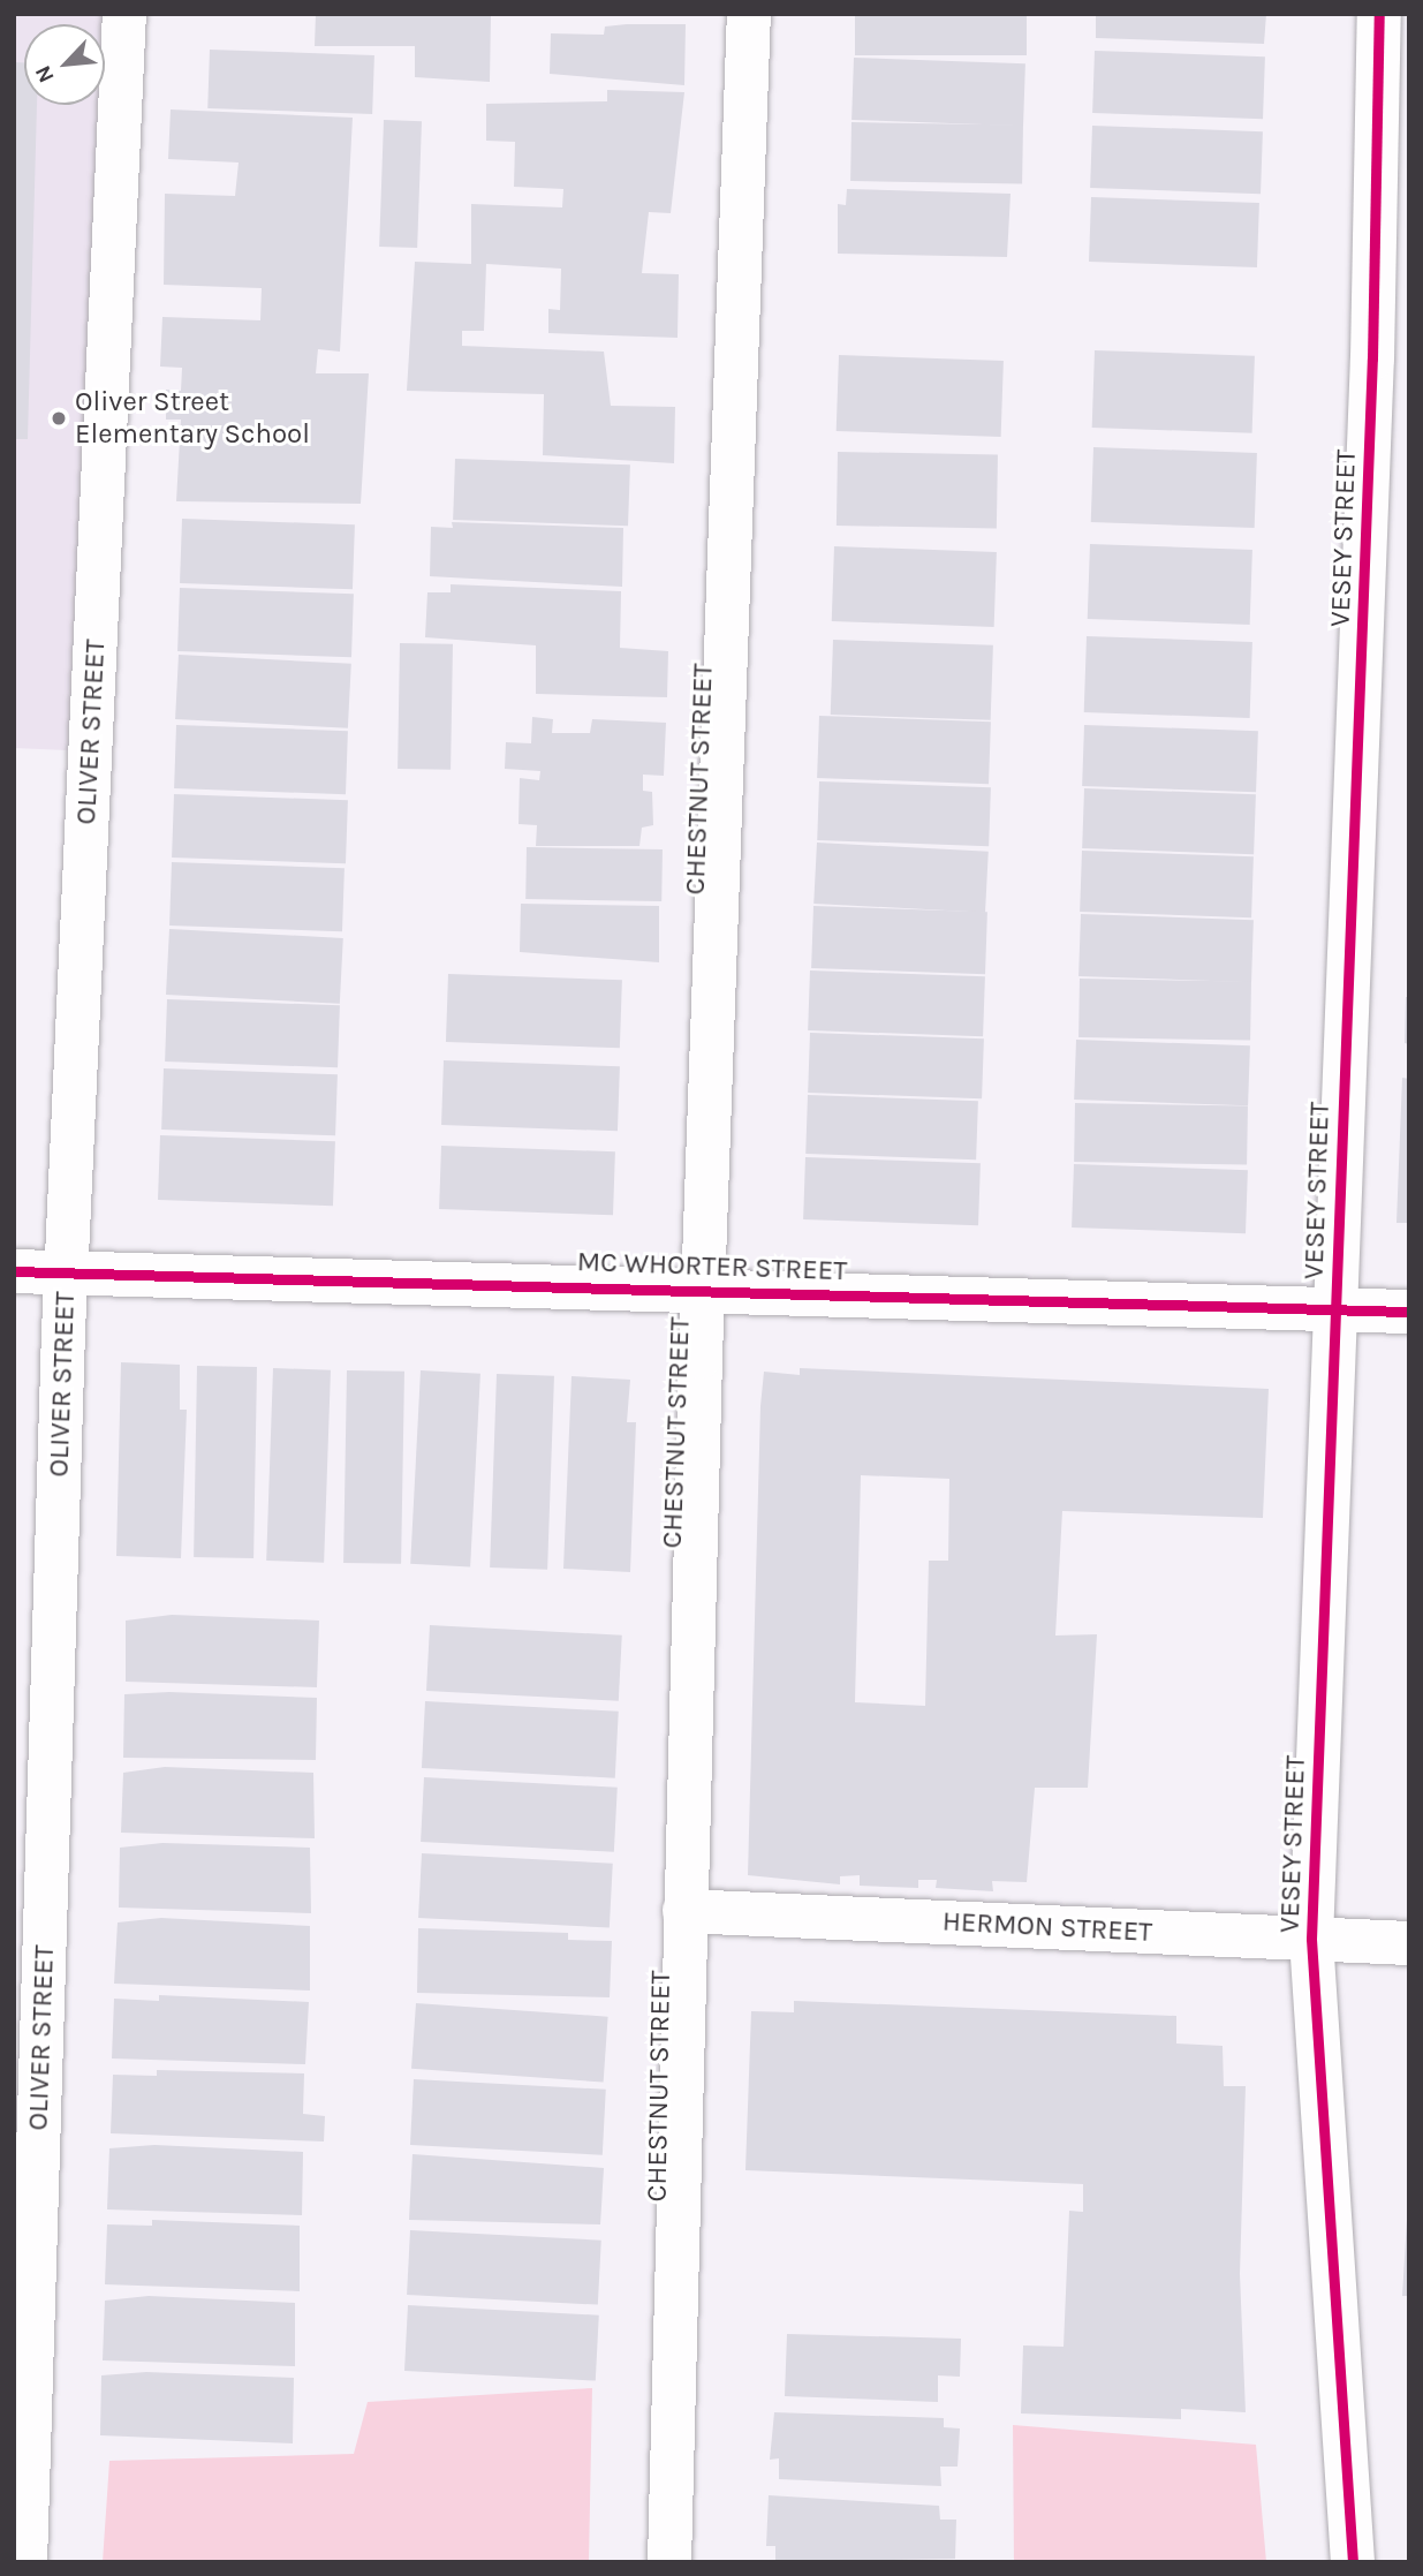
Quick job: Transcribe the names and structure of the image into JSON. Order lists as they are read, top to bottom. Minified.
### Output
{"streets":{"street":["VESEY STREET","OLIVER STREET","CHESTNUT STREET","MC WHORTER STREET","HERMON STREET"]},"crossings":[["VESEY STREET","MC WHORTER STREET"],["VESEY STREET","HERMON STREET"],["OLIVER STREET","MC WHORTER STREET"],["CHESTNUT STREET","MC WHORTER STREET"],["CHESTNUT STREET","HERMON STREET"]],"places":["Oliver Street Elementary School"],"north":"bottom left"}
